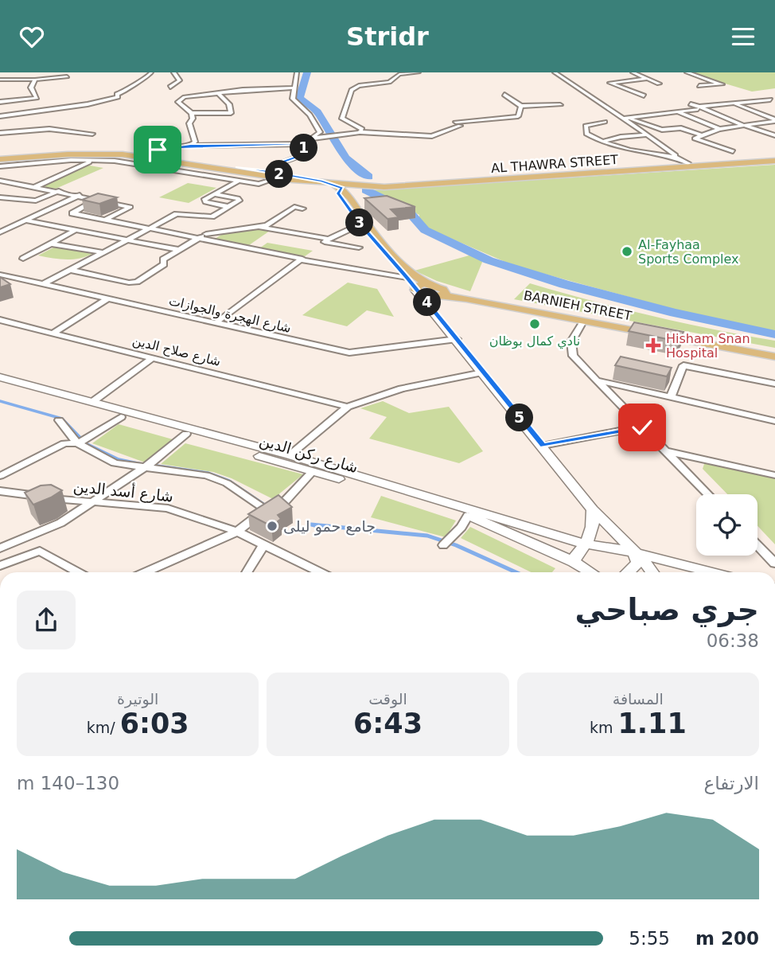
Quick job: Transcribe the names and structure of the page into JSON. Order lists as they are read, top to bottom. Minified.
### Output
{"streets":{"main road":["AL THAWRA STREET","BARNIEH STREET","شارع ركن الدين"],"street":["شارع الهجرة والجوازات","شارع صلاح الدين","شارع أسد الدين"]},"places":{"other":["Al-Fayhaa Sports Complex","نادي كمال بوظان","جامع حمو ليلى"],"health":["Hisham Snan Hospital"]},"page":{"header":"Stridr","pins":["1","2","3","4","5"],"heading":["جري صباحي","06:38"],"stats":[["المسافة","1.11 km"],["الوقت","6:43"],["الوتيرة","6:03 /km"]],"chart":["الارتفاع","130–140 m"],"list":[{"name":"200 m","note":"5:55"}]}}
